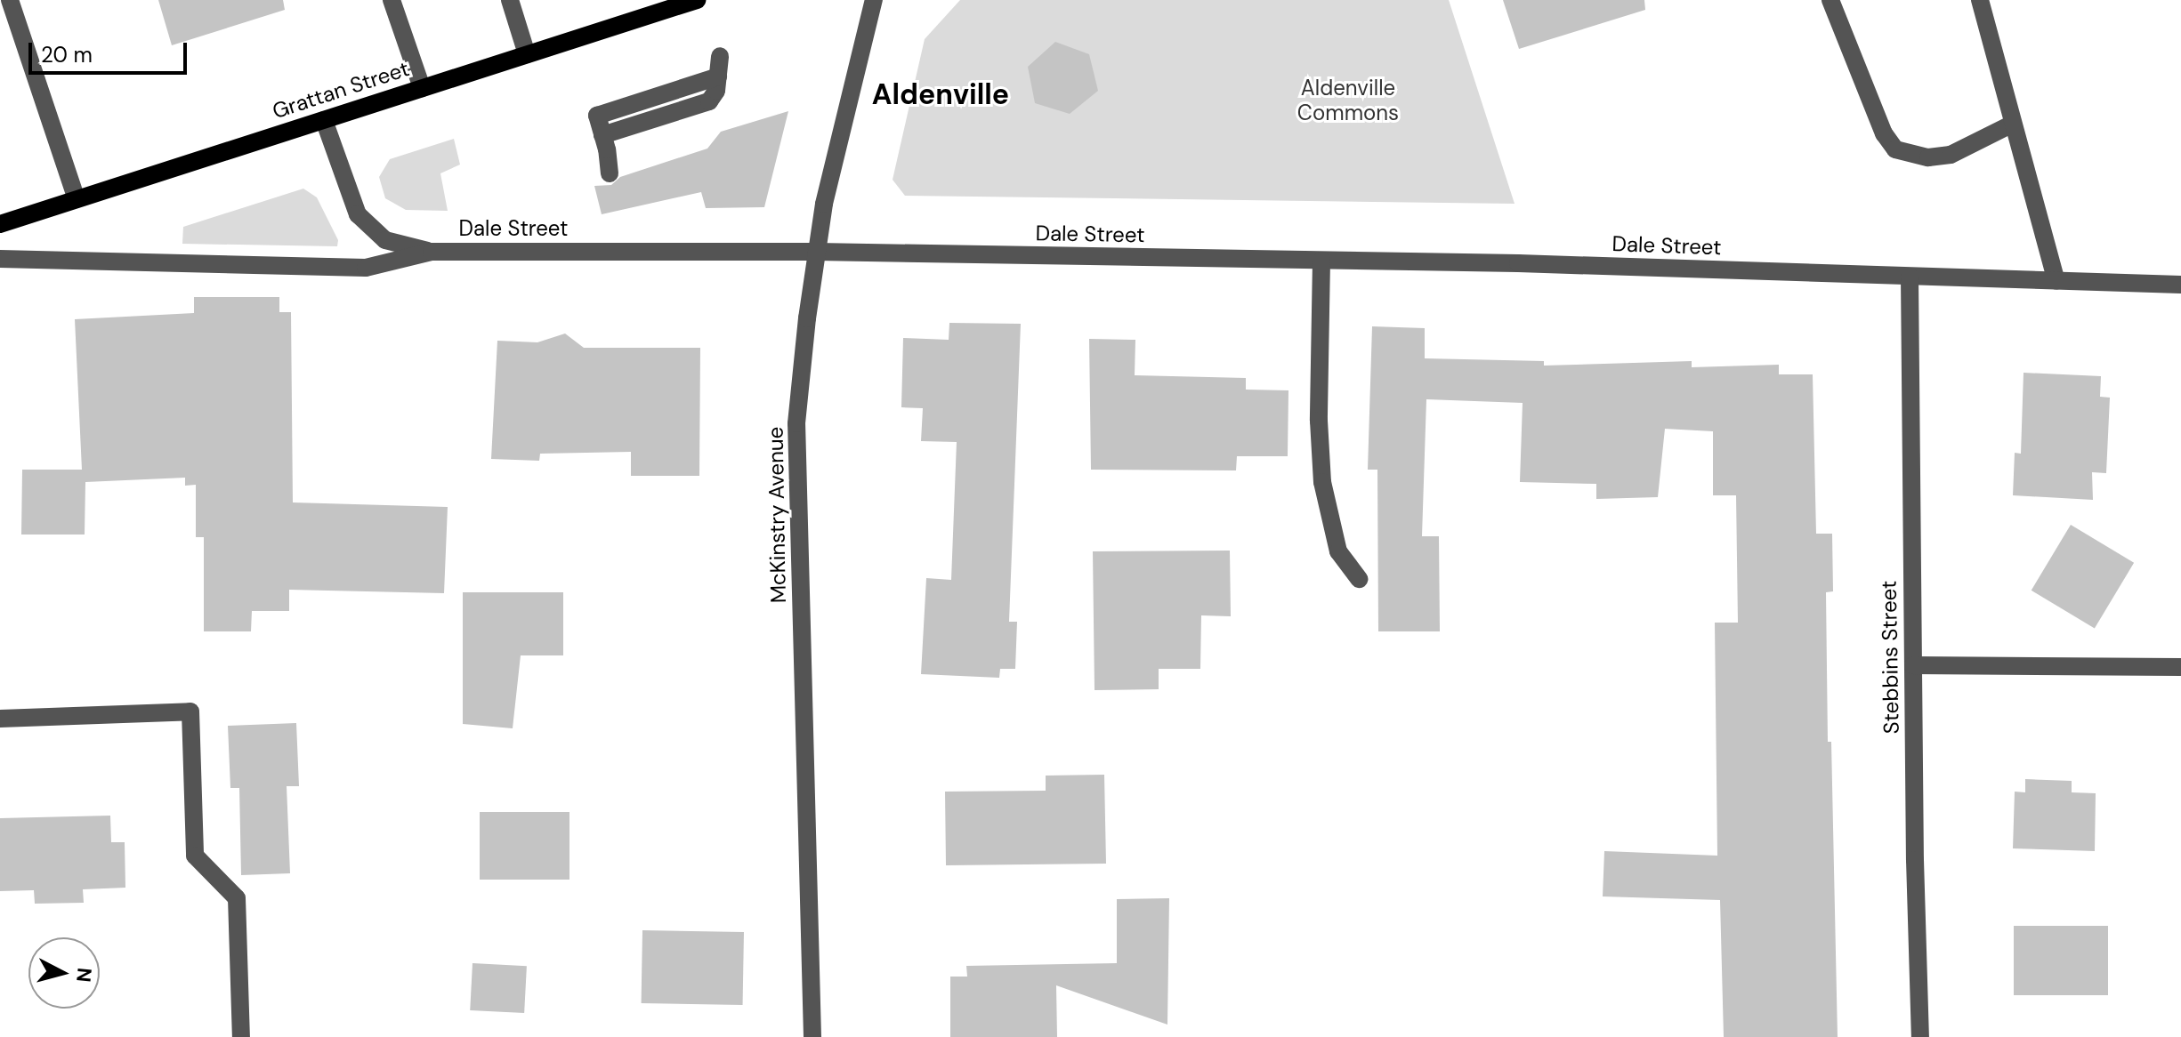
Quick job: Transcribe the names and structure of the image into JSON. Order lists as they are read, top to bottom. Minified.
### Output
{"streets":{"main road":["Grattan Street"],"street":["Dale Street","McKinstry Avenue","Stebbins Street"]},"crossings":[["Dale Street","McKinstry Avenue"],["Dale Street","Stebbins Street"]],"districts":["Aldenville"],"parks":["Aldenville Commons"],"scale_bar":"20 m","north":"right"}
